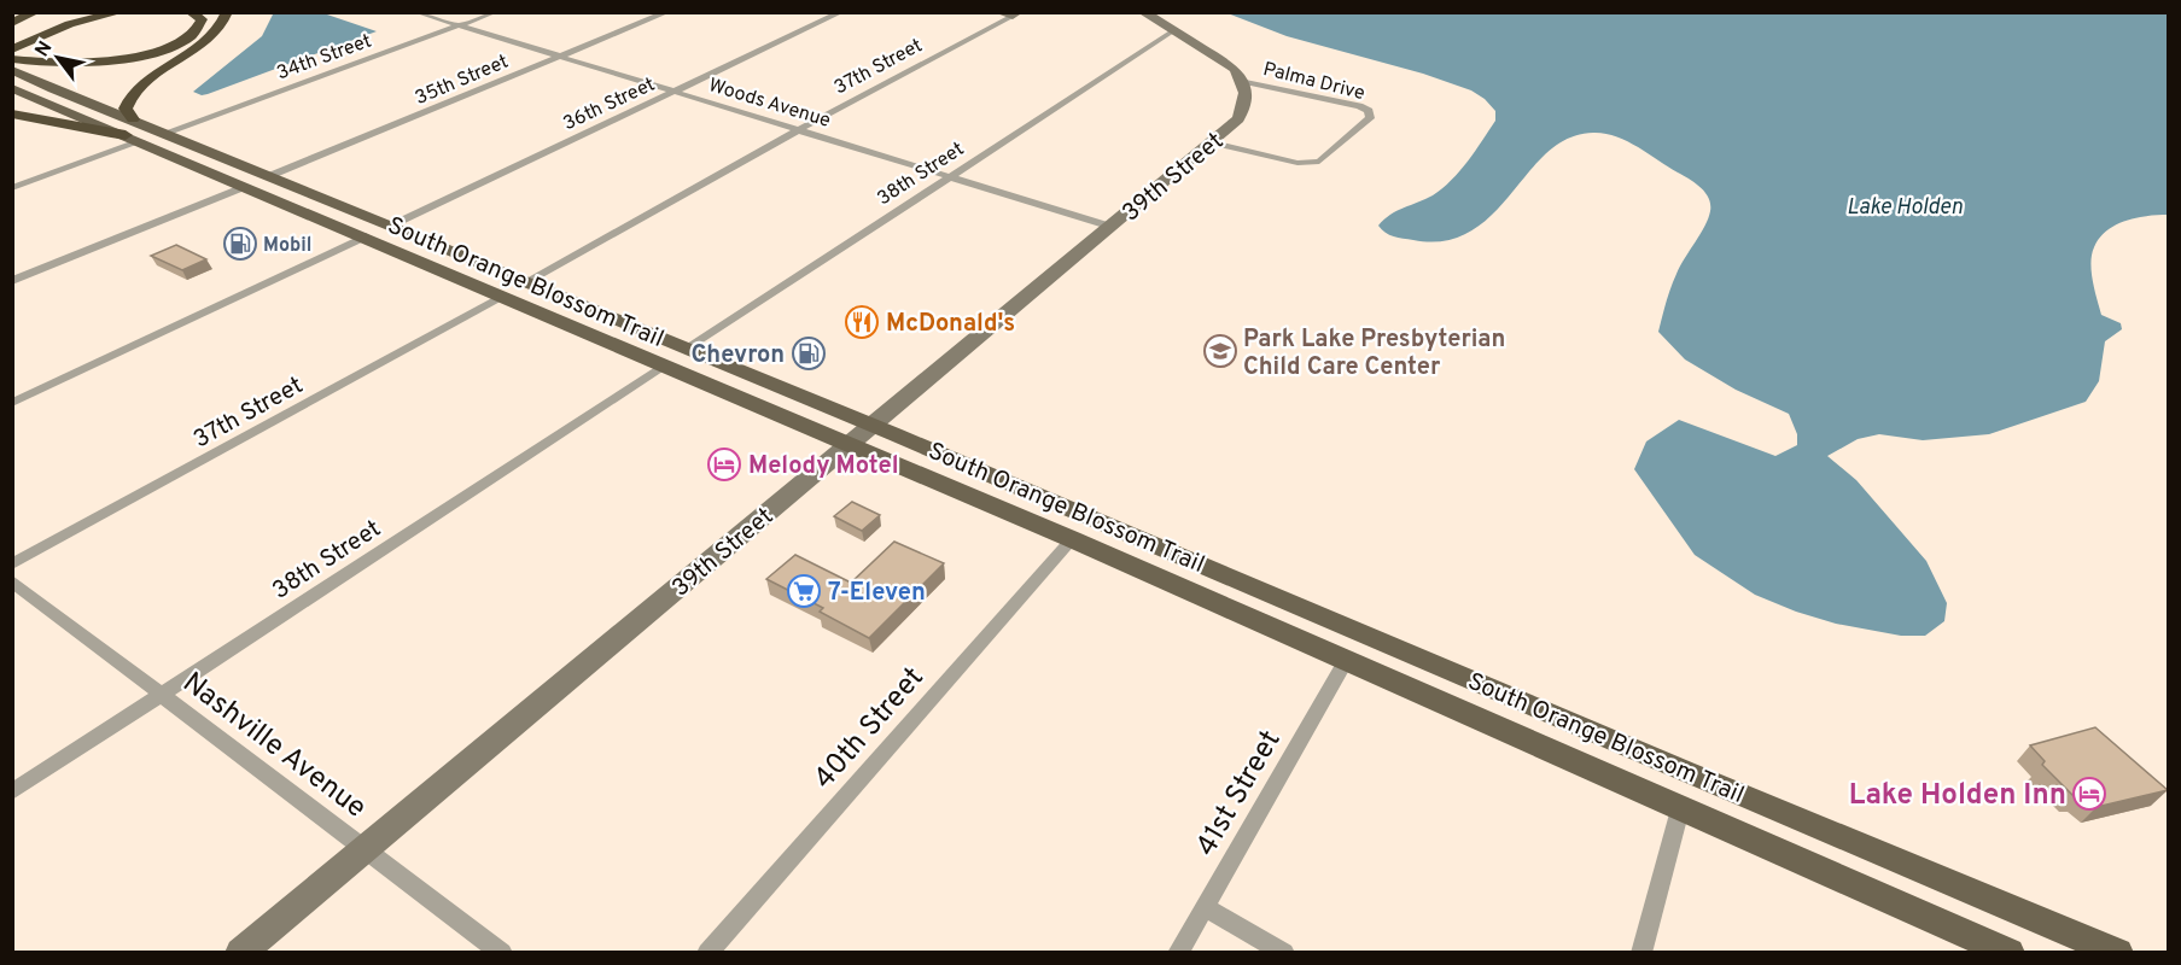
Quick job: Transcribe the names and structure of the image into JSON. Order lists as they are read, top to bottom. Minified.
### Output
{"streets":{"main road":["South Orange Blossom Trail"],"street":["34th Street","37th Street","35th Street","Palma Drive","Woods Avenue","36th Street","38th Street","39th Street","40th Street","Nashville Avenue","41st Street"]},"crossings":[["34th Street","Woods Avenue"],["34th Street","South Orange Blossom Trail"],["37th Street","Woods Avenue"],["37th Street","South Orange Blossom Trail"],["35th Street","Woods Avenue"],["35th Street","South Orange Blossom Trail"],["Palma Drive","39th Street"],["Woods Avenue","36th Street"],["Woods Avenue","38th Street"],["Woods Avenue","39th Street"],["36th Street","South Orange Blossom Trail"],["38th Street","South Orange Blossom Trail"],["38th Street","Nashville Avenue"],["39th Street","South Orange Blossom Trail"],["39th Street","Nashville Avenue"],["South Orange Blossom Trail","40th Street"],["South Orange Blossom Trail","41st Street"]],"water":["Lake Holden"],"places":{"fuel station":["Mobil","Chevron"],"restaurant":["McDonald's"],"school or university":["Park Lake Presbyterian Child Care Center"],"hotel":["Melody Motel","Lake Holden Inn"],"supermarket":["7-Eleven"]},"north":"top left"}
